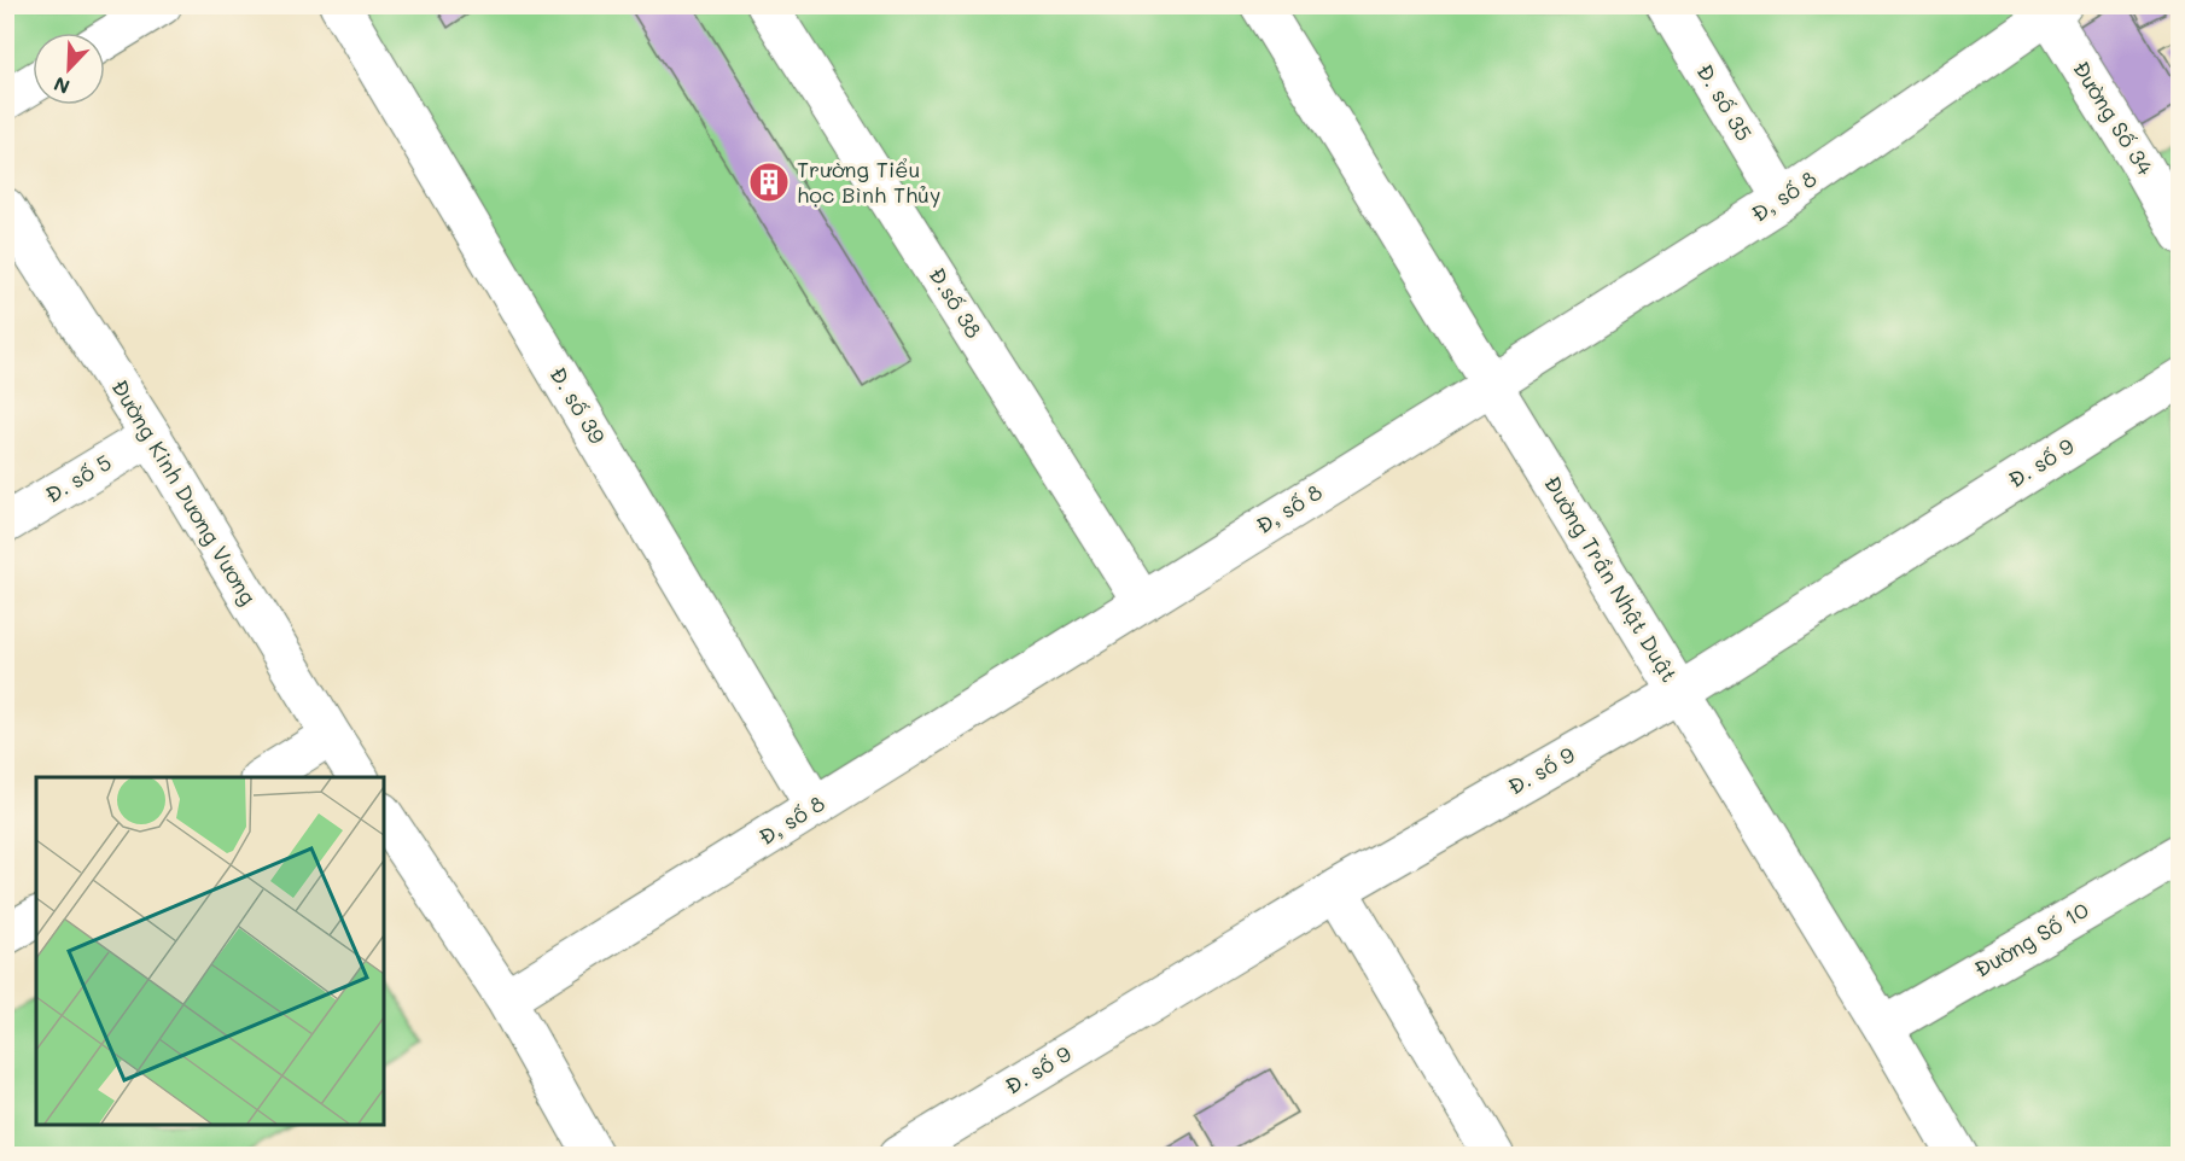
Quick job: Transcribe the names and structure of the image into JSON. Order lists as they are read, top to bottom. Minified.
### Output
{"streets":{"street":["Đ. số 35","Đường Số 34","Đ, số 8","Đ.số 38","Đ. số 39","Đ. số 9","Đ. số 5","Đường Kinh Dương Vương","Đường Trần Nhật Duật","Đường Số 10"]},"crossings":[["Đ. số 35","Đ, số 8"],["Đường Số 34","Đ, số 8"],["Đ, số 8","Đ.số 38"],["Đ, số 8","Đ. số 39"],["Đ, số 8","Đường Trần Nhật Duật"],["Đ. số 9","Đường Trần Nhật Duật"],["Đ. số 5","Đường Kinh Dương Vương"],["Đường Trần Nhật Duật","Đường Số 10"]],"places":{"building":["Trường Tiểu học Bình Thủy"]},"north":"bottom left"}
